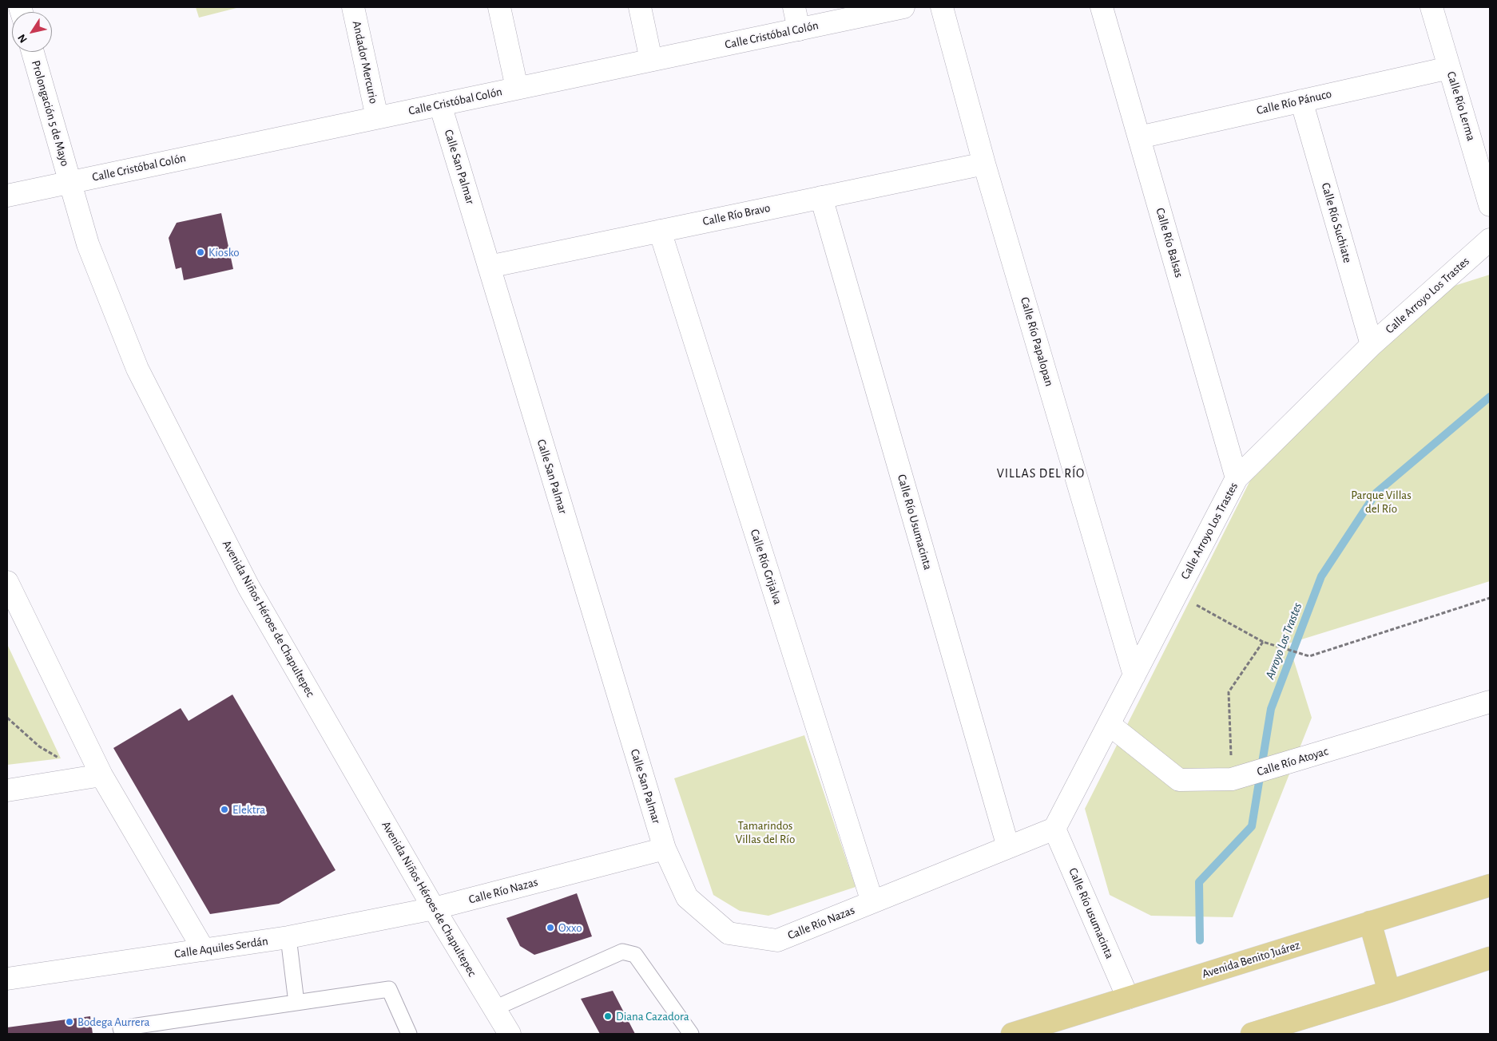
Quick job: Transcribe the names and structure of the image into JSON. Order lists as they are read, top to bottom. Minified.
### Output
{"streets":{"main road":["Avenida Benito Juárez"],"street":["Calle Cristóbal Colón","Andador Mercurio","Calle Río Pánuco","Calle Río Lerma","Prolongación 5 de Mayo","Calle San Palmar","Calle Río Bravo","Calle Río Suchiate","Calle Río Balsas","Calle Arroyo Los Trastes","Calle Río Papalopan","Calle Río Usumacinta","Calle Río Grijalva","Avenida Niños Héroes de Chapultepec","Calle Río Atoyac","Calle Río Nazas","Calle Río usumacinta","Calle Aquiles Serdán"]},"crossings":[["Calle Cristóbal Colón","Andador Mercurio"],["Calle Cristóbal Colón","Prolongación 5 de Mayo"],["Calle Cristóbal Colón","Calle San Palmar"],["Calle Cristóbal Colón","Avenida Niños Héroes de Chapultepec"],["Calle Río Pánuco","Calle Río Lerma"],["Calle Río Pánuco","Calle Río Suchiate"],["Calle Río Pánuco","Calle Río Balsas"],["Prolongación 5 de Mayo","Avenida Niños Héroes de Chapultepec"],["Calle San Palmar","Calle Río Bravo"],["Calle San Palmar","Calle Río Nazas"],["Calle Río Bravo","Calle Río Papalopan"],["Calle Río Bravo","Calle Río Usumacinta"],["Calle Río Bravo","Calle Río Grijalva"],["Calle Río Suchiate","Calle Arroyo Los Trastes"],["Calle Río Balsas","Calle Arroyo Los Trastes"],["Calle Arroyo Los Trastes","Calle Río Papalopan"],["Calle Arroyo Los Trastes","Calle Río Atoyac"],["Calle Arroyo Los Trastes","Calle Río Nazas"],["Calle Arroyo Los Trastes","Calle Río usumacinta"],["Calle Río Usumacinta","Calle Río Nazas"],["Calle Río Grijalva","Calle Río Nazas"],["Avenida Niños Héroes de Chapultepec","Calle Río Nazas"],["Avenida Niños Héroes de Chapultepec","Calle Aquiles Serdán"],["Calle Río Nazas","Calle Río usumacinta"],["Calle Río Nazas","Calle Aquiles Serdán"],["Calle Río usumacinta","Avenida Benito Juárez"]],"districts":["VILLAS DEL RÍO"],"water":["Arroyo Los Trastes"],"parks":["Parque Villas del Río","Tamarindos Villas del Río"],"places":["Kiosko","Elektra","Oxxo","Diana Cazadora","Bodega Aurrera"],"north":"bottom left"}
